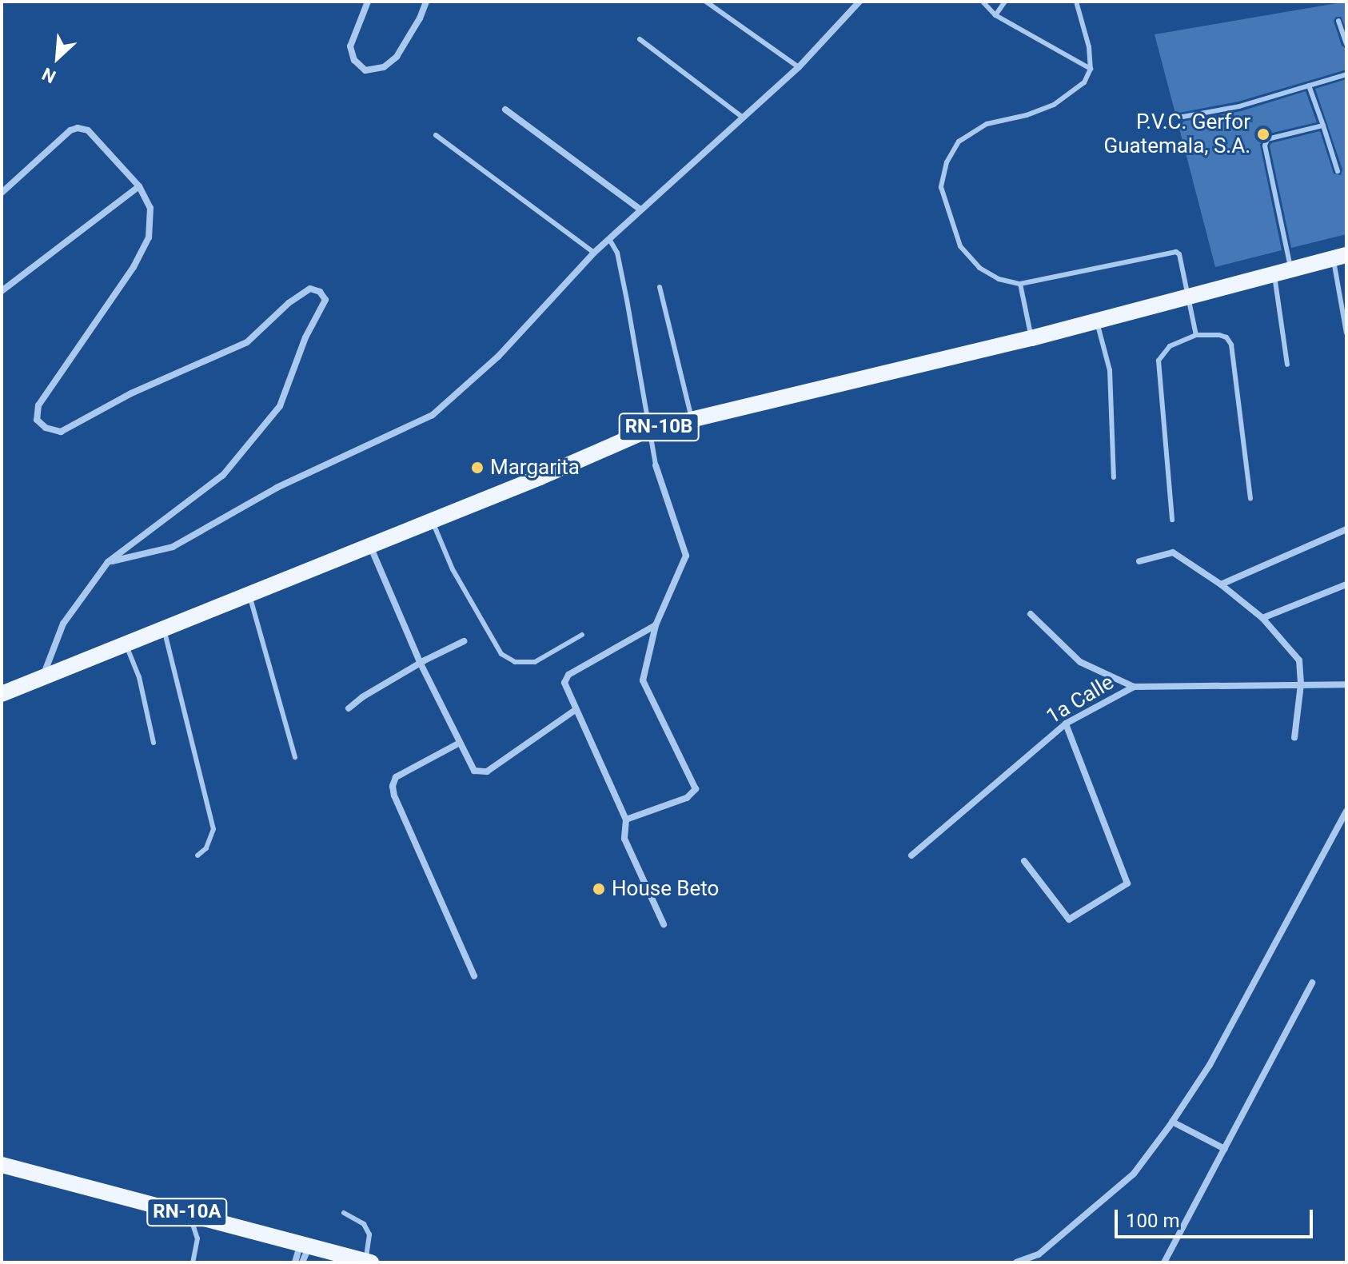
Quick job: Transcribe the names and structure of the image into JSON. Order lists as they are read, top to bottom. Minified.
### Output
{"streets":{"main road":["RN-10B","RN-10A"],"street":["1a Calle"]},"places":["P.V.C. Gerfor Guatemala, S.A.","Margarita","House Beto"],"scale_bar":"100 m","north":"bottom left"}
